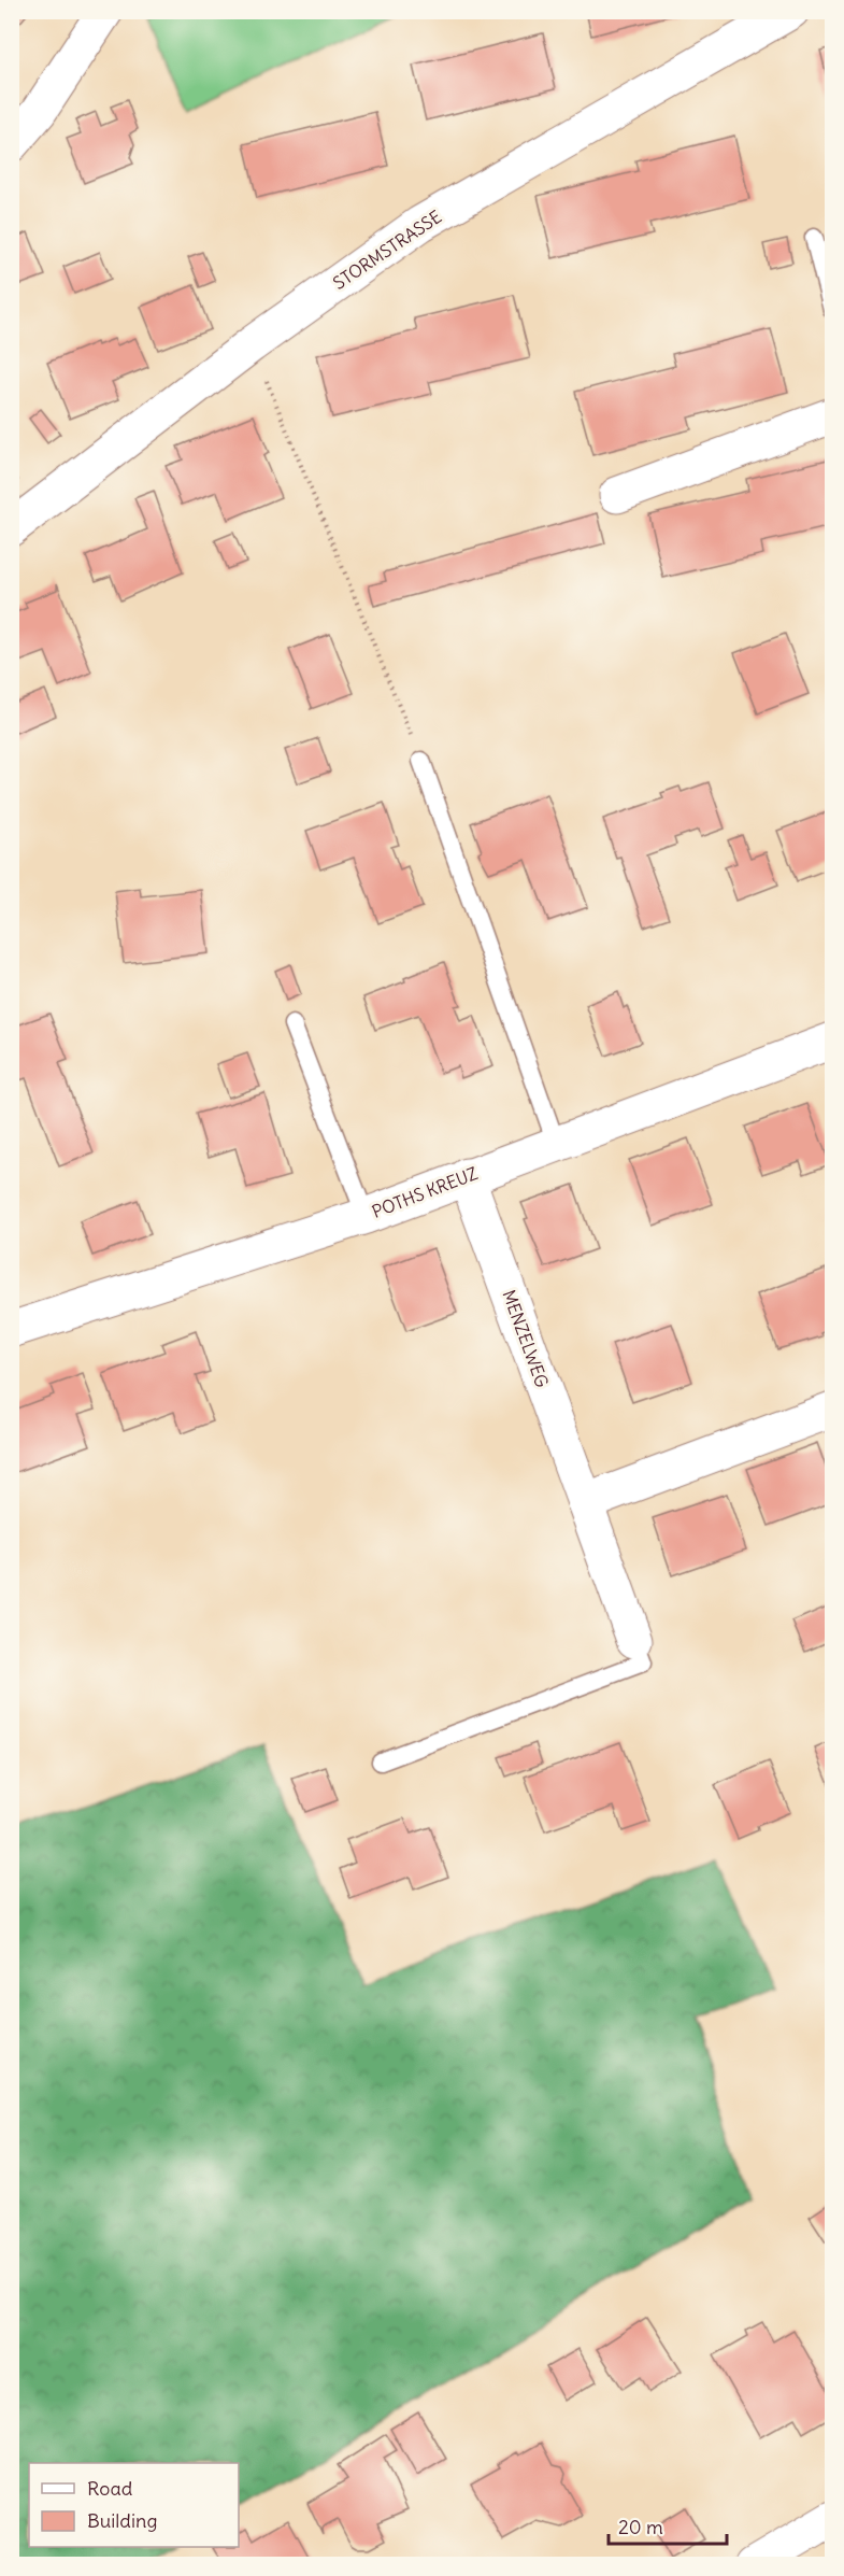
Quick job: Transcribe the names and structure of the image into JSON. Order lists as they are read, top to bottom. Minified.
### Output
{"streets":{"street":["STORMSTRASSE","POTHS KREUZ","MENZELWEG"]},"crossings":[["POTHS KREUZ","MENZELWEG"]],"legend":["Road","Building"],"scale_bar":"20 m"}
